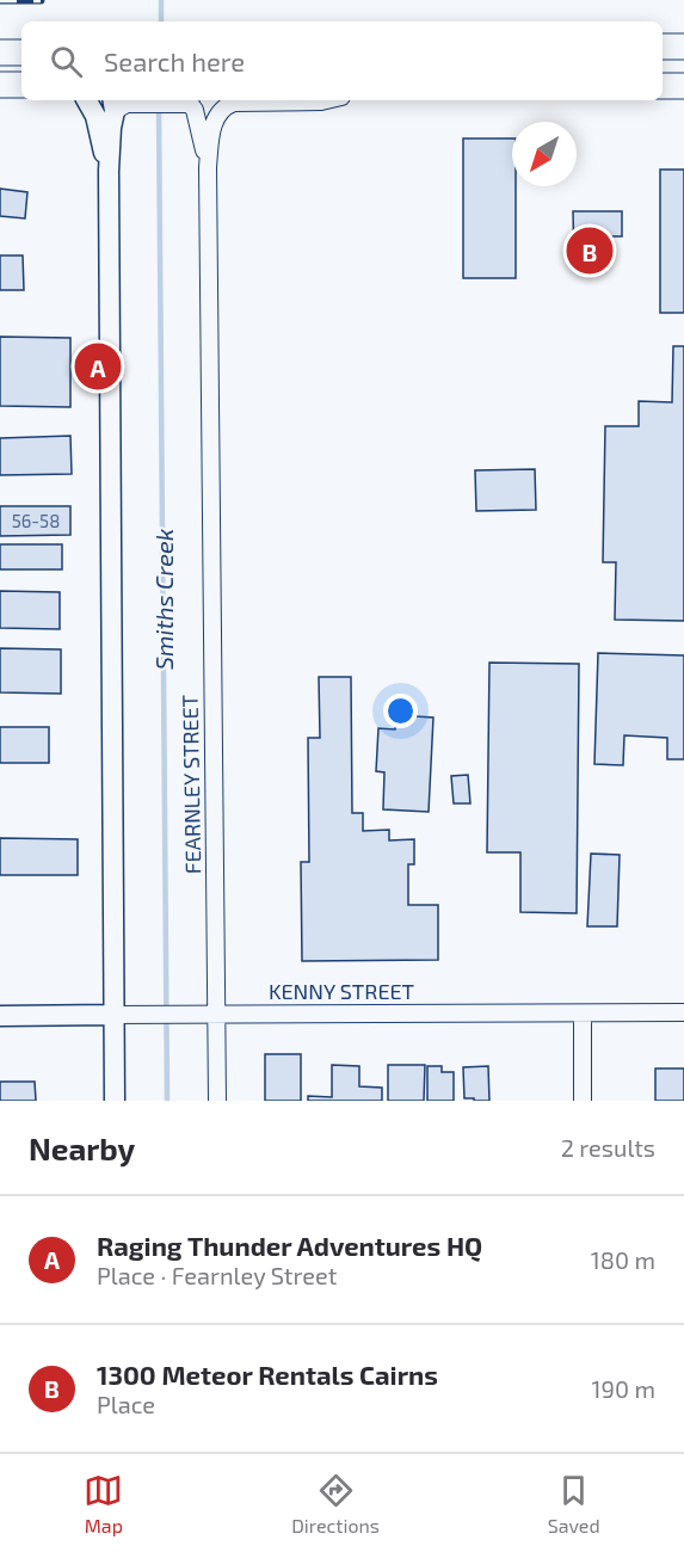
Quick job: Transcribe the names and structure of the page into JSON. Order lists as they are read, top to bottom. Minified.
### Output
{"streets":{"street":["FEARNLEY STREET","KENNY STREET"]},"crossings":[["FEARNLEY STREET","KENNY STREET"]],"water":["Smiths Creek"],"house_numbers":["56-58"],"north":"bottom left","page":{"search":"Search here","pins":["B","A"],"heading":["Nearby","2 results"],"list":[{"mark":"A","name":"Raging Thunder Adventures HQ","note":"Place · Fearnley Street","value":"180 m"},{"mark":"B","name":"1300 Meteor Rentals Cairns","note":"Place","value":"190 m"}],"nav":["Map","Directions","Saved"]}}
